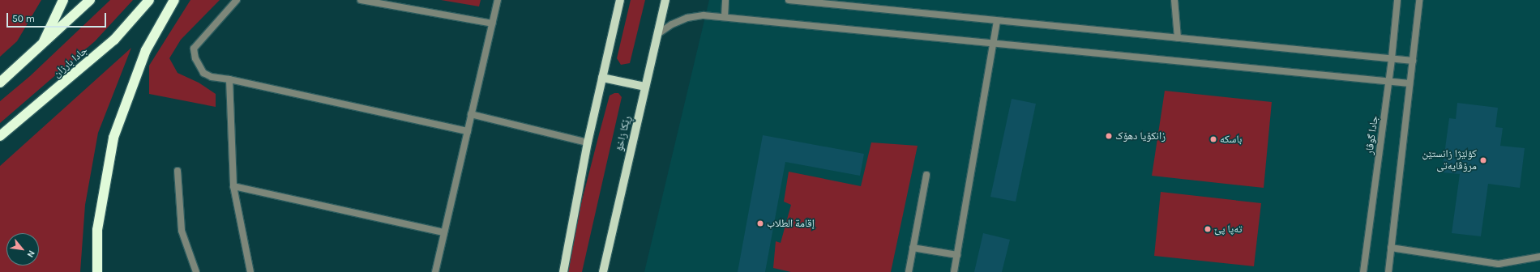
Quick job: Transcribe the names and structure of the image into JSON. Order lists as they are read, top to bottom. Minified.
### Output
{"streets":{"highway":["جادا بارزان"],"main road":["ڕێکا زاخۆ"],"street":["جادا گوڤار"]},"places":["زانکۆیا دهۆک","باسکە","كۆلێژا زانستێن مرۆڤایەتی","إقامة الطلاب","تەپا پێ"],"scale_bar":"50 m","north":"bottom right"}
